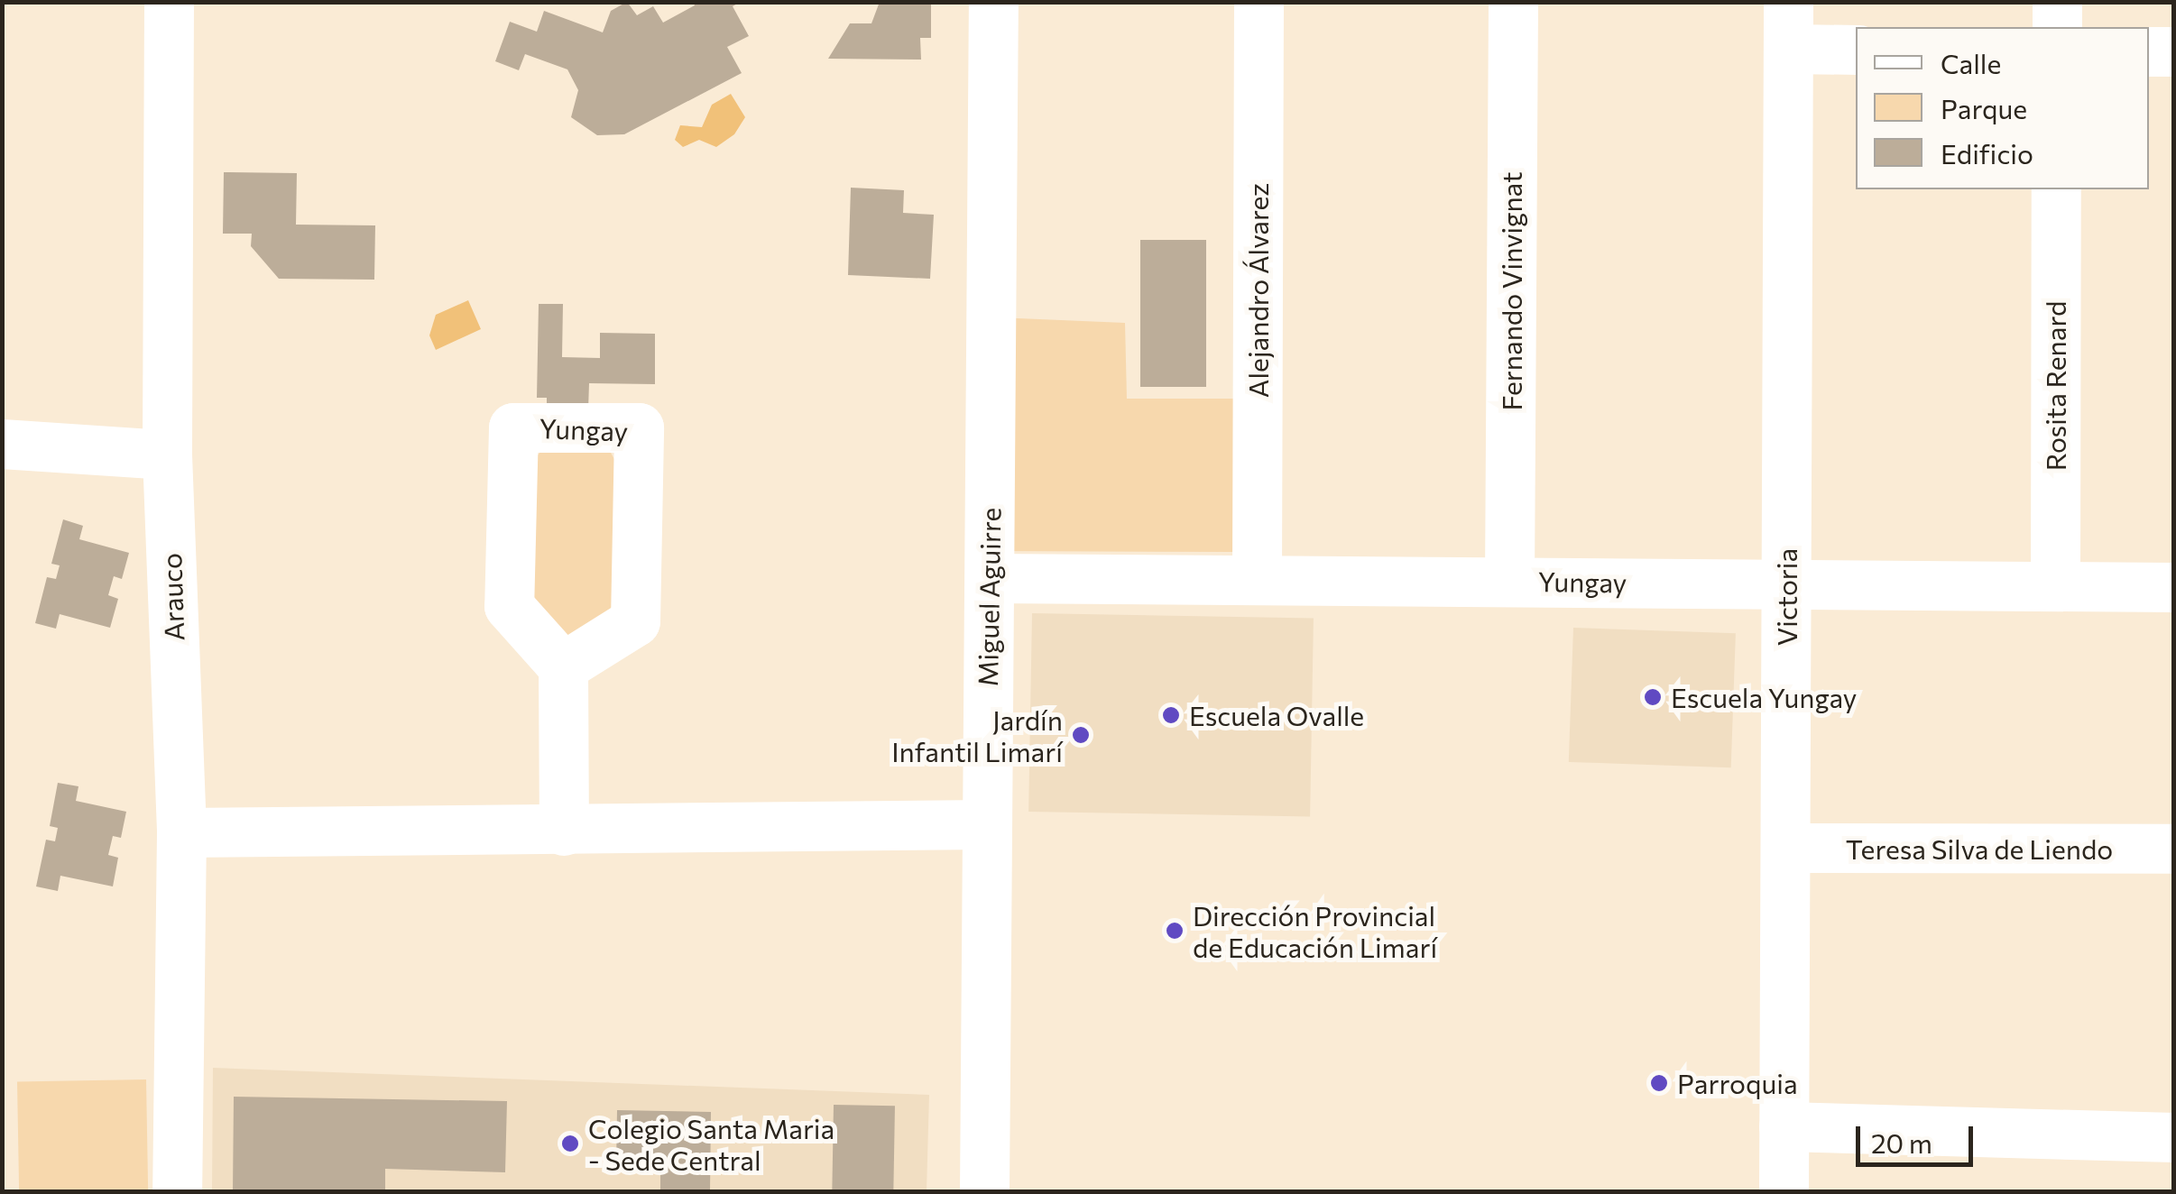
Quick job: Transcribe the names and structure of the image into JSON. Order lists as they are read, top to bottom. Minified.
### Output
{"streets":{"street":["Alejandro Álvarez","Fernando Vinvignat","Rosita Renard","Yungay","Arauco","Miguel Aguirre","Victoria","Teresa Silva de Liendo"]},"crossings":[["Alejandro Álvarez","Yungay"],["Fernando Vinvignat","Yungay"],["Rosita Renard","Yungay"],["Yungay","Miguel Aguirre"],["Yungay","Victoria"],["Victoria","Teresa Silva de Liendo"]],"places":["Escuela Yungay","Escuela Ovalle","Jardín Infantil Limarí","Dirección Provincial de Educación Limarí","Parroquia","Colegio Santa Maria - Sede Central"],"legend":["Calle","Parque","Edificio"],"scale_bar":"20 m"}
